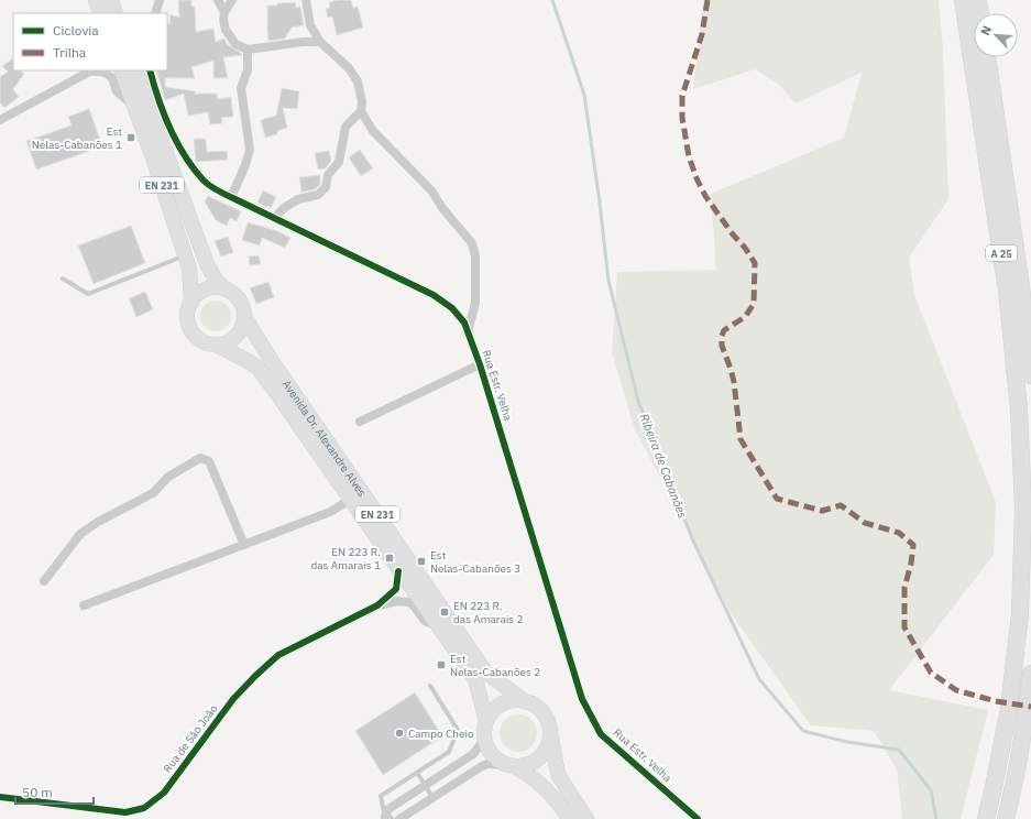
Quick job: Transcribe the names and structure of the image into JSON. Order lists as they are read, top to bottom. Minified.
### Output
{"streets":{"highway":["A 25"],"main road":["EN 231","Avenida Dr. Alexandre Alves"],"street":["Rua Estr. Velha","Rua de São João"]},"crossings":[["EN 231","Avenida Dr. Alexandre Alves"]],"water":["Ribeira de Cabanões"],"places":{"transit":["Est Nelas-Cabanões 1","EN 223 R. das Amarais 1","Est Nelas-Cabanões 3","EN 223 R. das Amarais 2","Est Nelas-Cabanões 2"],"other":["Campo Cheio"]},"legend":["Ciclovia","Trilha"],"scale_bar":"50 m","north":"top left"}
